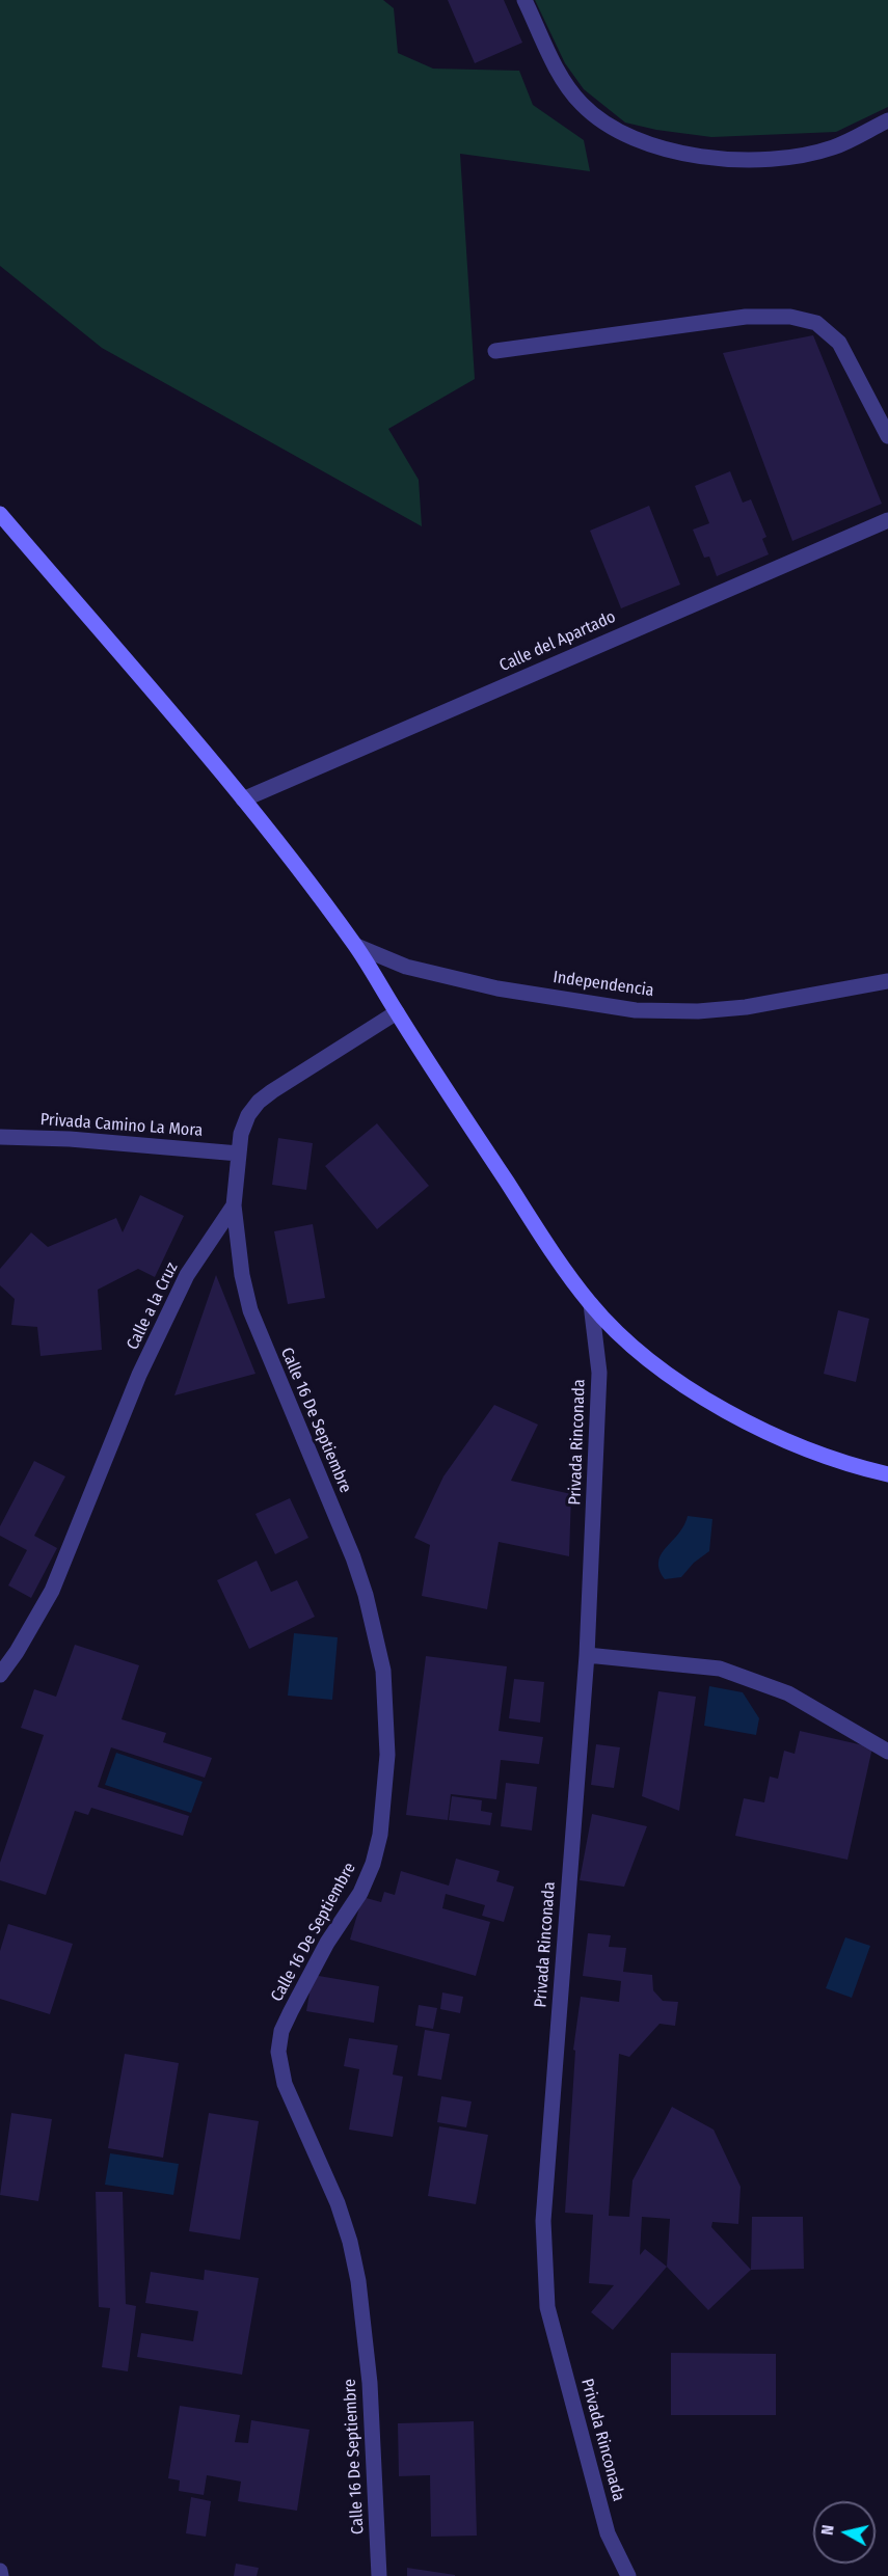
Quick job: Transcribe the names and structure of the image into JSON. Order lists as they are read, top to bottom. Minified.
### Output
{"streets":{"street":["Calle del Apartado","Independencia","Privada Camino La Mora","Calle a la Cruz","Calle 16 De Septiembre","Privada Rinconada"]},"crossings":[["Privada Camino La Mora","Calle a la Cruz"],["Calle a la Cruz","Calle 16 De Septiembre"]],"north":"left"}
